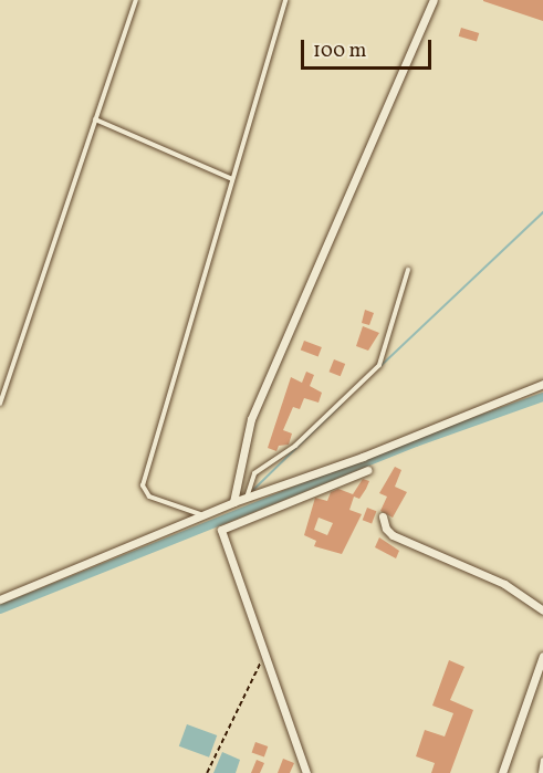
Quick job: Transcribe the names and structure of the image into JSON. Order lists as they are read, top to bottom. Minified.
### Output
{"scale_bar":"100 m"}
